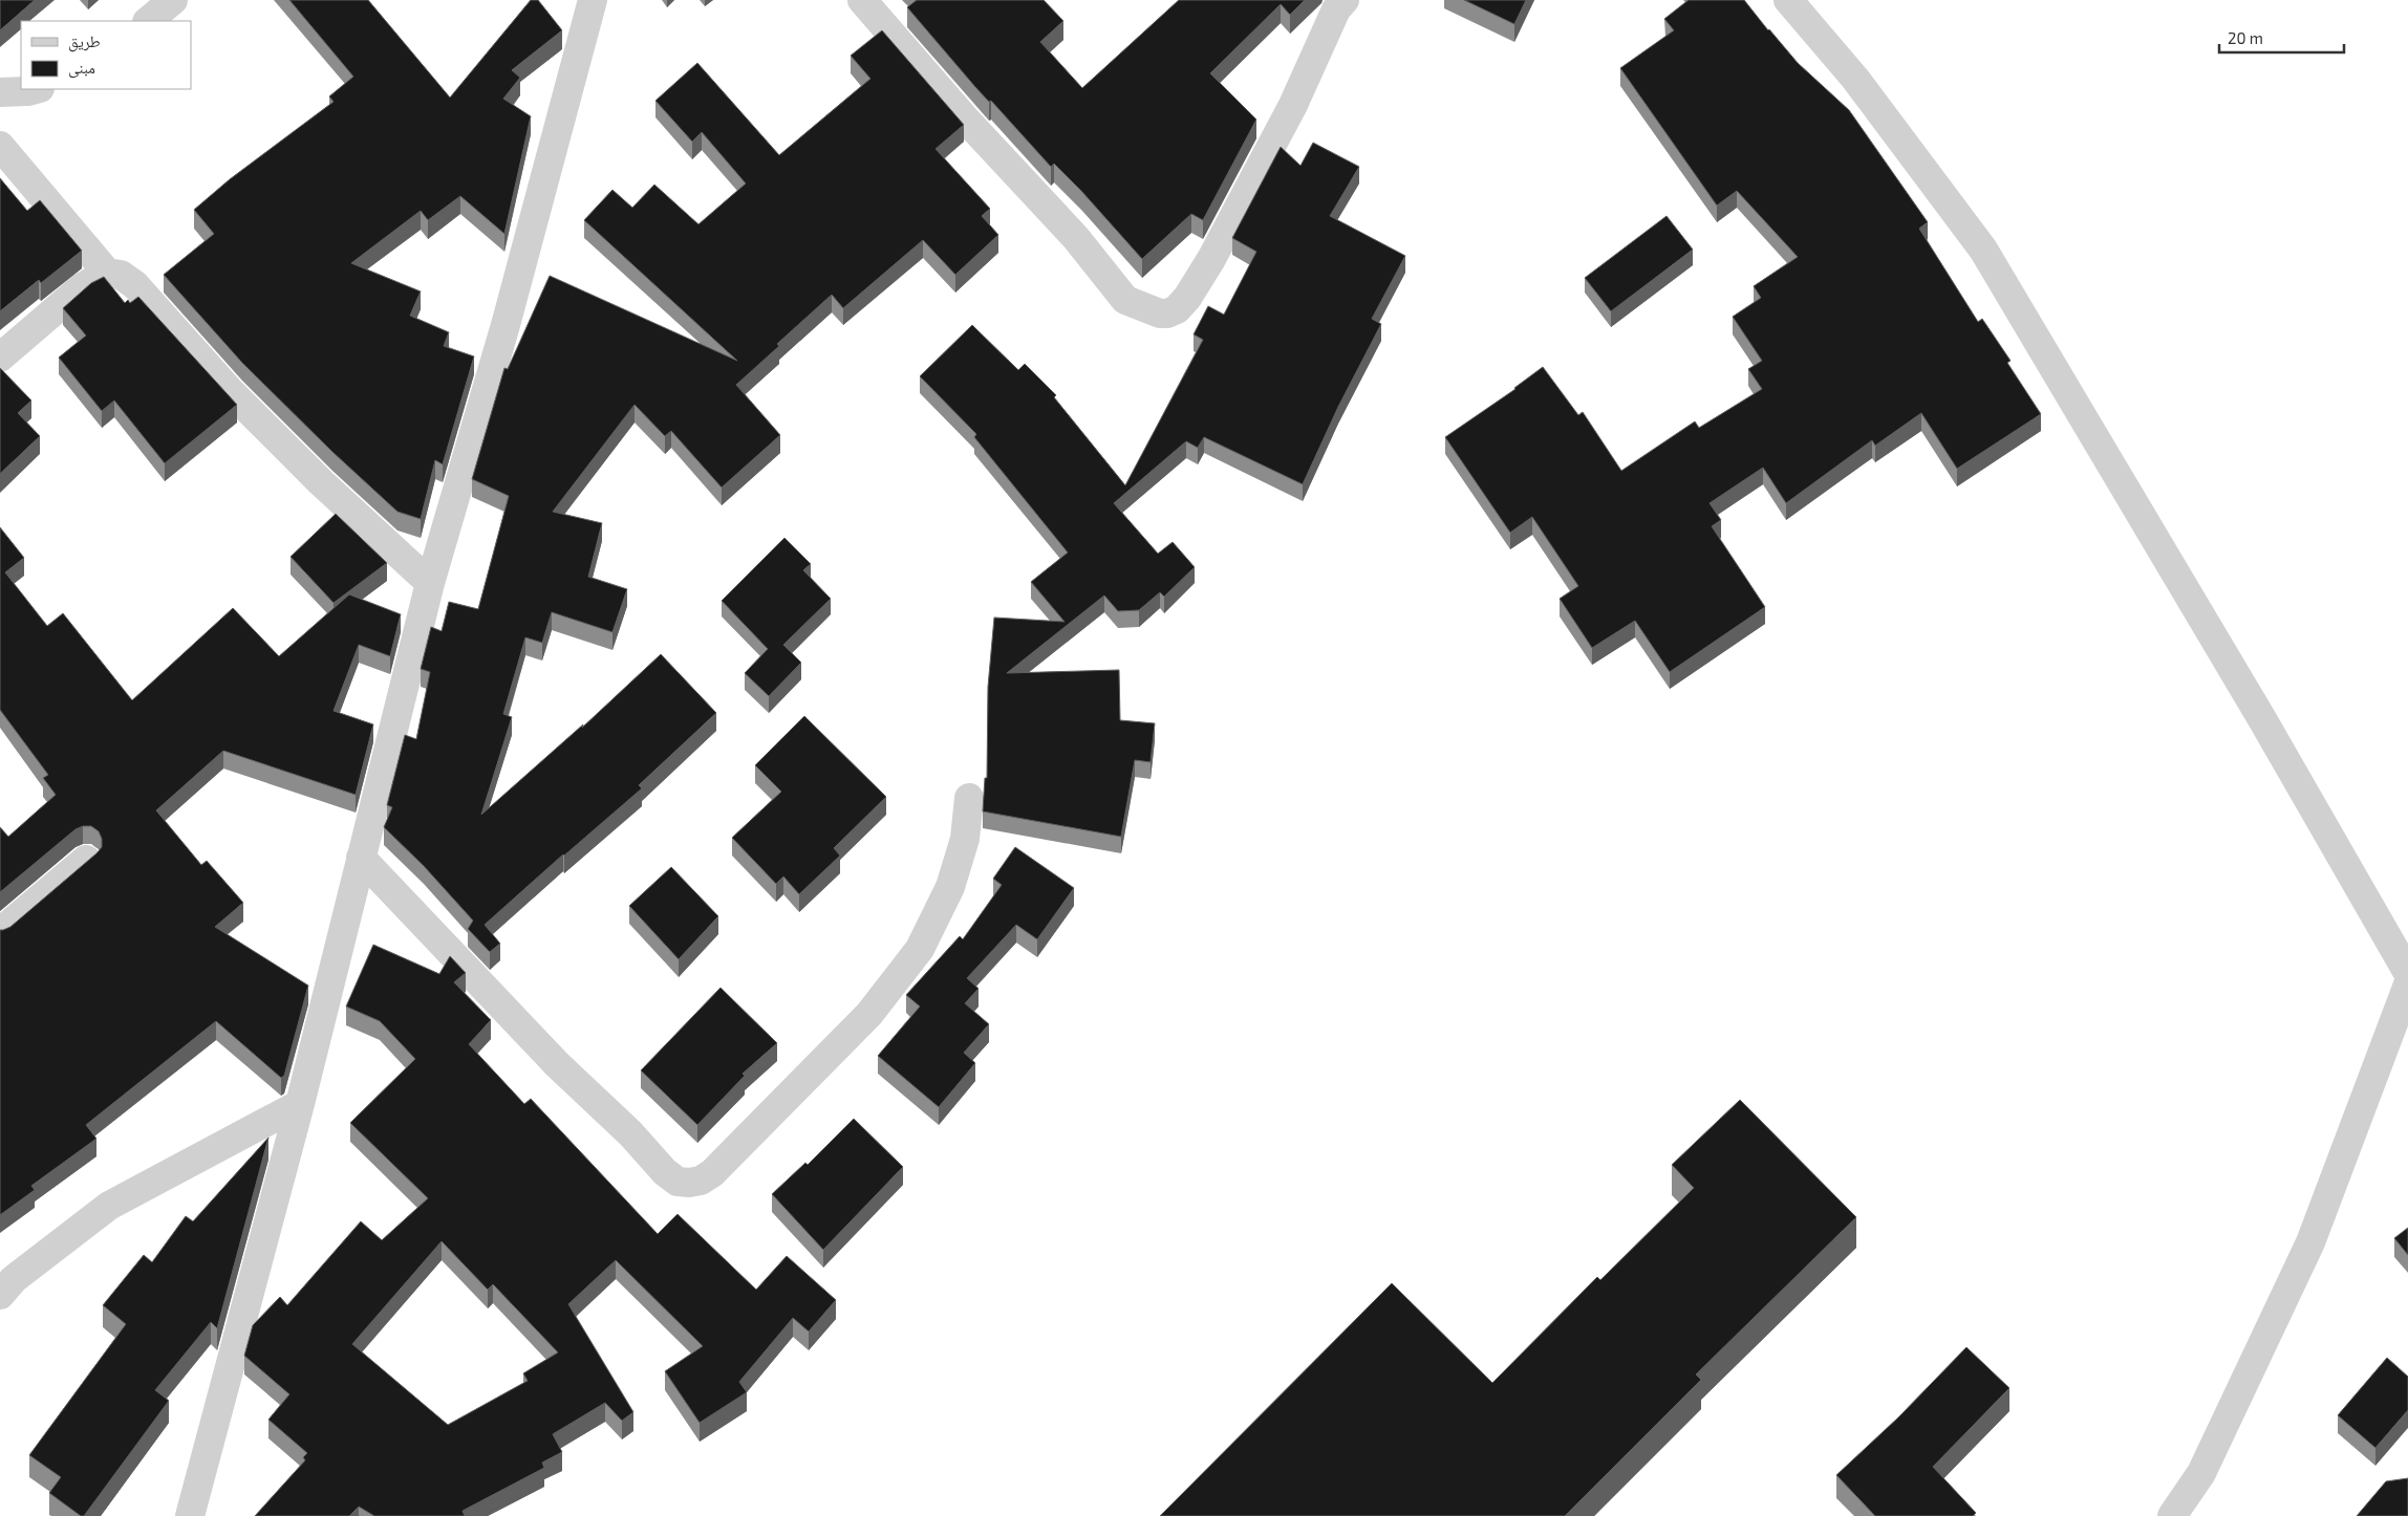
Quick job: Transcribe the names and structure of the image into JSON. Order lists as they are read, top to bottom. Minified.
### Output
{"legend":["طريق","مبنى"],"scale_bar":"20 m"}
